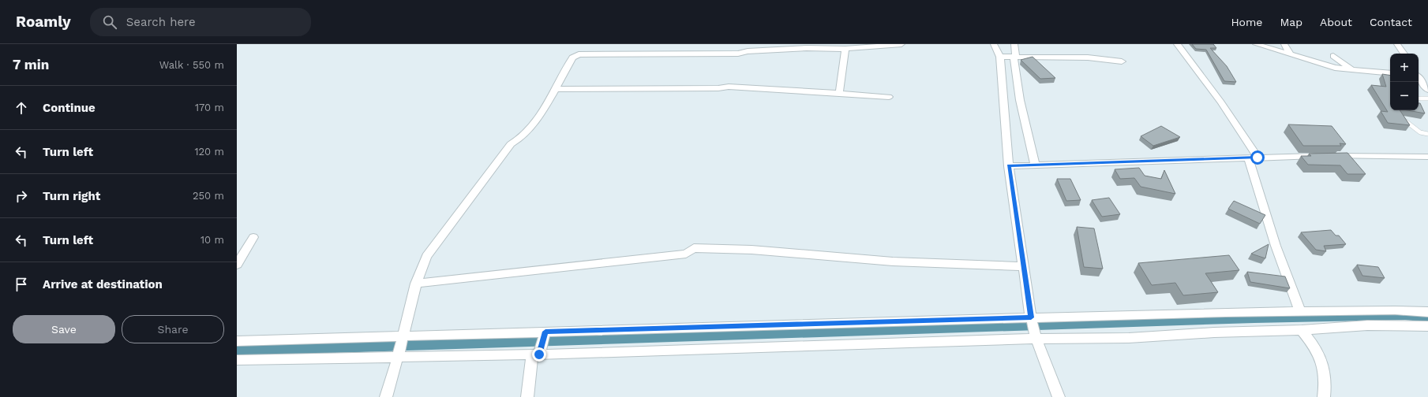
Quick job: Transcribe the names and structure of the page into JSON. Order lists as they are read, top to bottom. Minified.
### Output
{"page":{"header":"Roamly","search":"Search here","nav":["Home","Map","About","Contact"],"heading":["7 min","Walk · 550 m"],"map_buttons":["+","−"],"list":[["Continue","170 m"],["Turn left","120 m"],["Turn right","250 m"],["Turn left","10 m"],"Arrive at destination"],"buttons":["Save","Share"]}}
